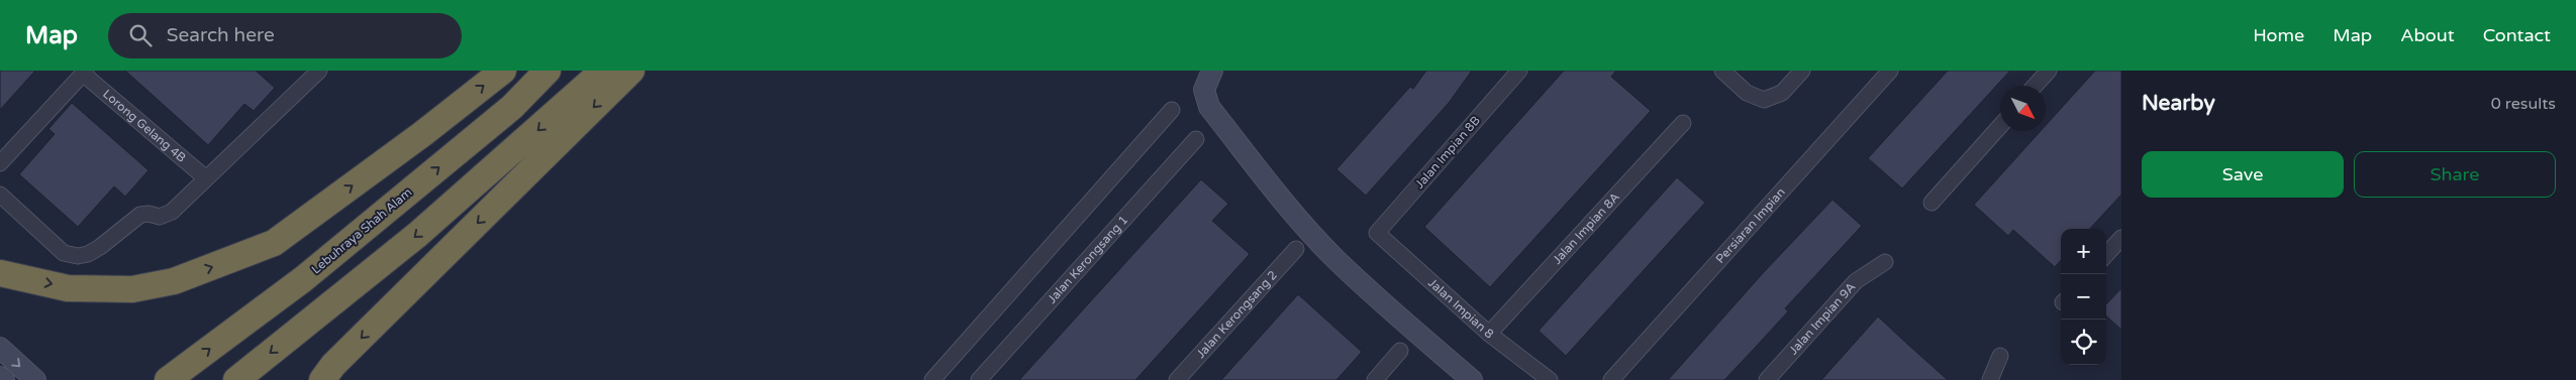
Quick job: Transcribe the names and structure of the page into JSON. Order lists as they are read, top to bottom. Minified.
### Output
{"streets":{"highway":["Lebuhraya Shah Alam"],"street":["Lorong Gelang 4B","Jalan Impian 8B","Persiaran Impian","Jalan Impian 8A","Jalan Kerongsang 1","Jalan Impian 8","Jalan Kerongsang 2","Jalan Impian 9A"]},"crossings":[["Jalan Impian 8B","Jalan Impian 8"],["Jalan Impian 8A","Jalan Impian 8"]],"north":"bottom right","page":{"header":"Map","search":"Search here","nav":["Home","Map","About","Contact"],"heading":["Nearby","0 results"],"buttons":["Save","Share"],"map_buttons":["+","−"]}}
